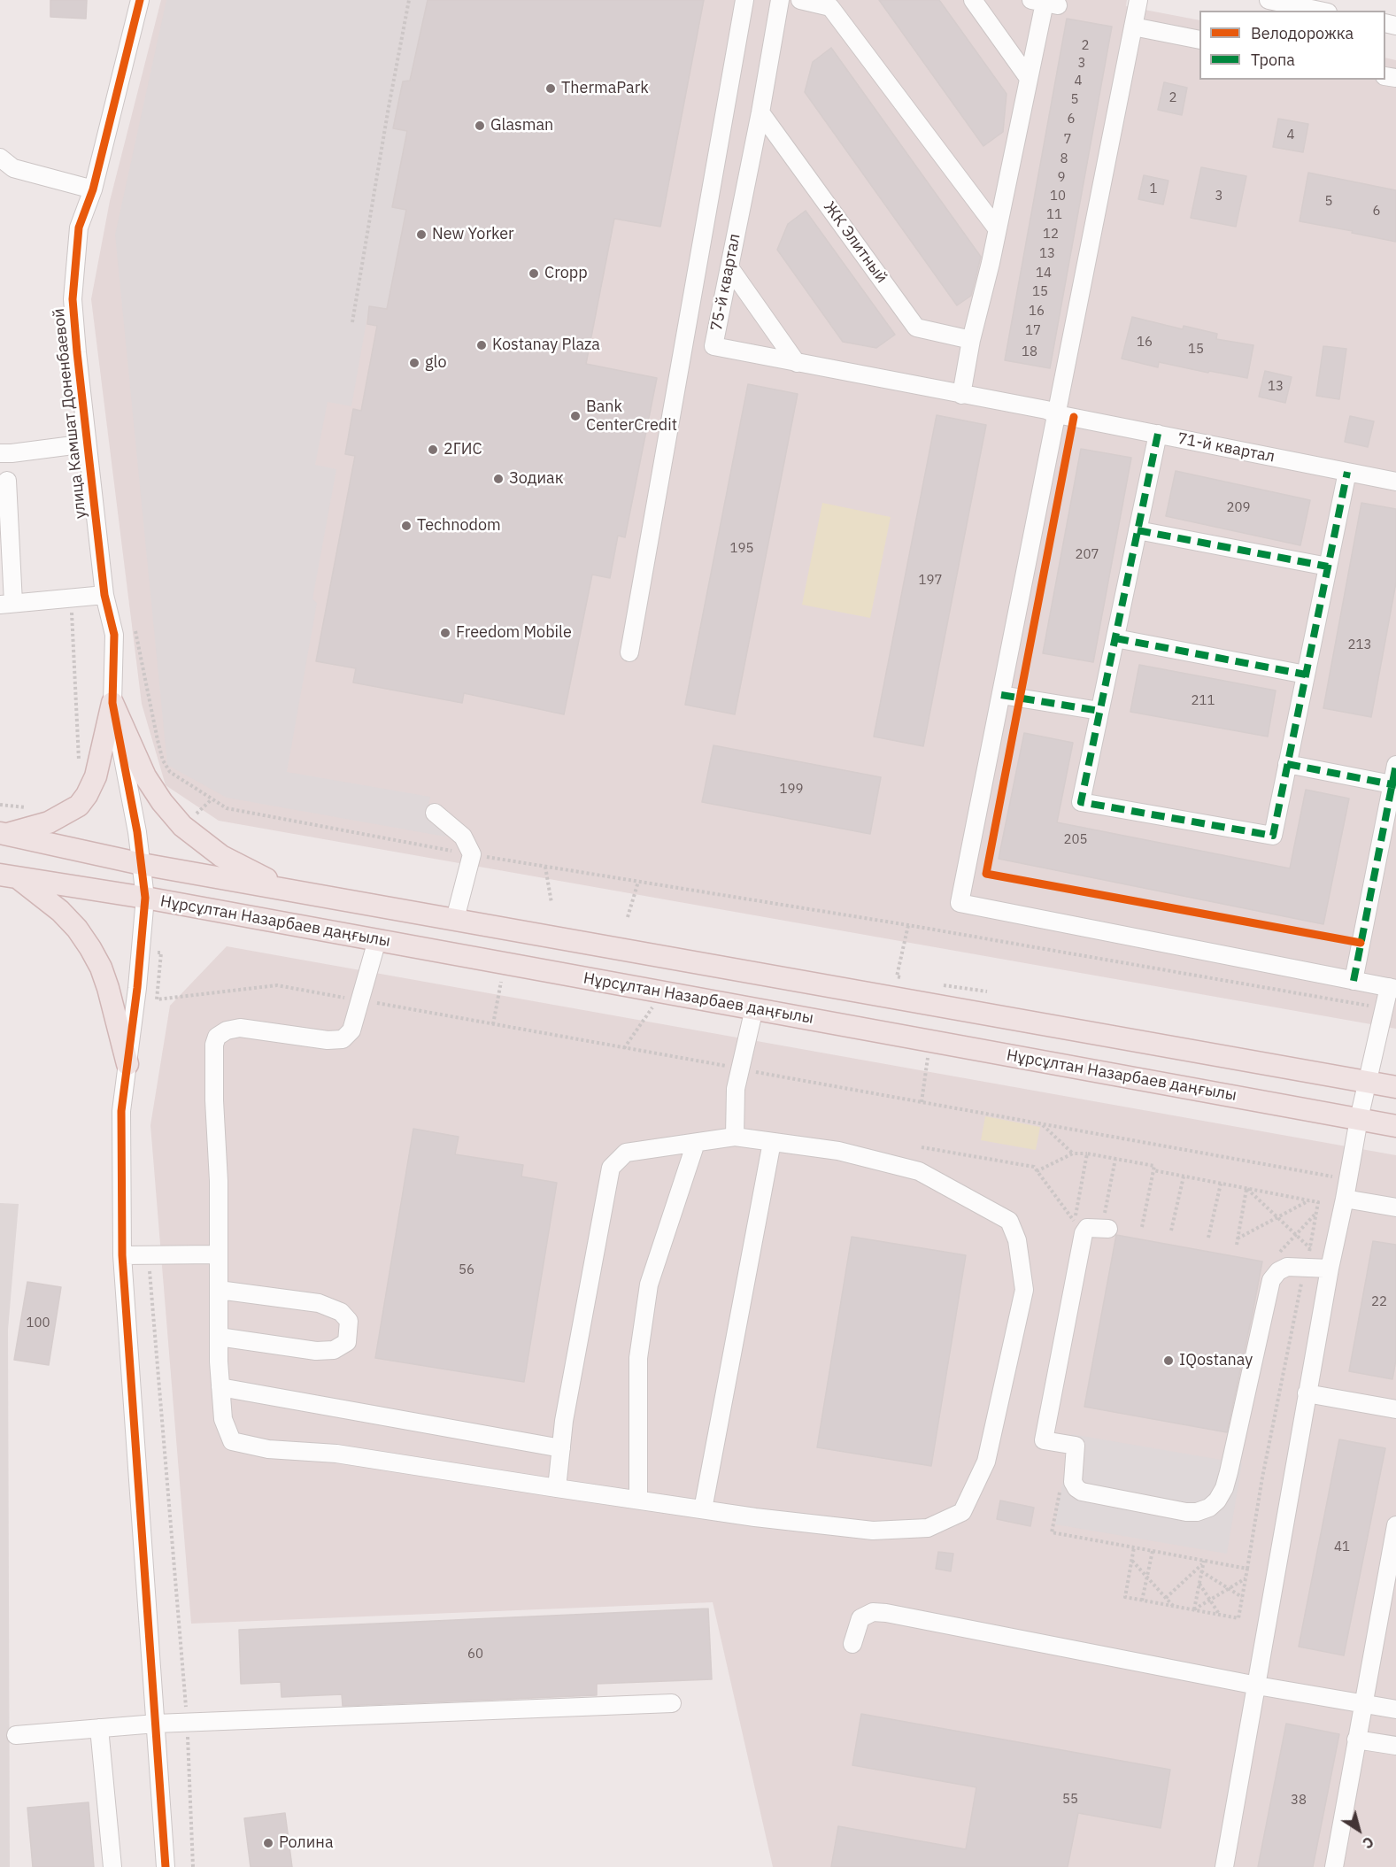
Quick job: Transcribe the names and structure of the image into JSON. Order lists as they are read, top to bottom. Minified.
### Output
{"streets":{"main road":["Нұрсұлтан Назарбаев даңғылы"],"street":["ЖК Элитный","75-й квартал","улица Камшат Доненбаевой","71-й квартал"]},"crossings":[["ЖК Элитный","75-й квартал"],["75-й квартал","71-й квартал"],["улица Камшат Доненбаевой","Нұрсұлтан Назарбаев даңғылы"]],"places":["ThermaPark","Glasman","New Yorker","Cropp","Kostanay Plaza","glo","Bank CenterCredit","2ГИС","Зодиак","Technodom","Freedom Mobile","IQostanay","Ролина"],"house_numbers":["2","3","4","2","5","6","4","7","8","9","1","10","3","5","6","11","12","13","14","15","16","17","16","15","18","13","209","195","207","197","213","211","199","205","56","22","100","41","60","55","38"],"legend":["Велодорожка","Тропа"],"north":"bottom right"}
